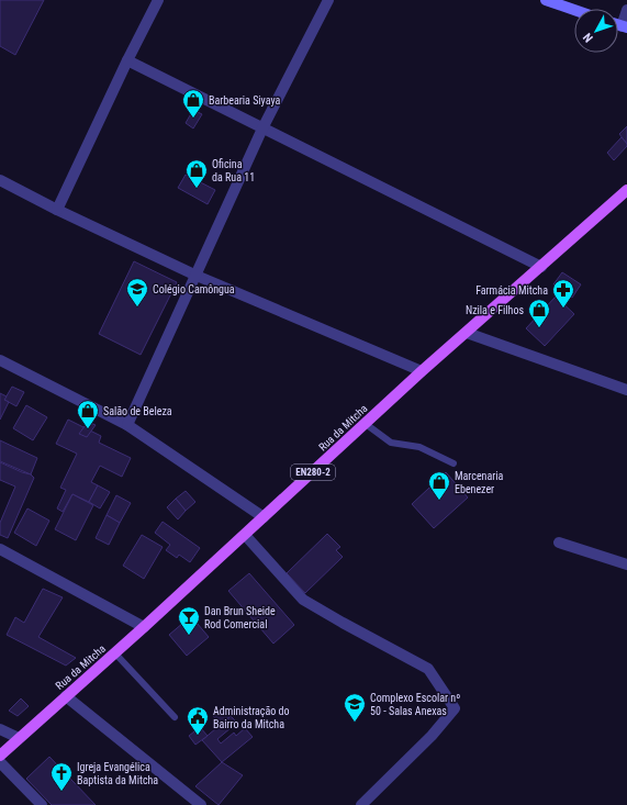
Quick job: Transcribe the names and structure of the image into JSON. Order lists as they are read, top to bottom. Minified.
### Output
{"streets":{"main road":["Rua da Mitcha","EN280-2"]},"places":{"shop":["Barbearia Siyaya","Oficina da Rua 11","Nzila e Filhos","Salão de Beleza","Marcenaria Ebenezer"],"school or university":["Colégio Camôngua","Complexo Escolar nº 50 - Salas Anexas"],"pharmacy":["Farmácia Mitcha"],"bar":["Dan Brun Sheide Rod Comercial"],"public building":["Administração do Bairro da Mitcha"],"church":["Igreja Evangélica Baptista da Mitcha"]},"north":"bottom left"}
